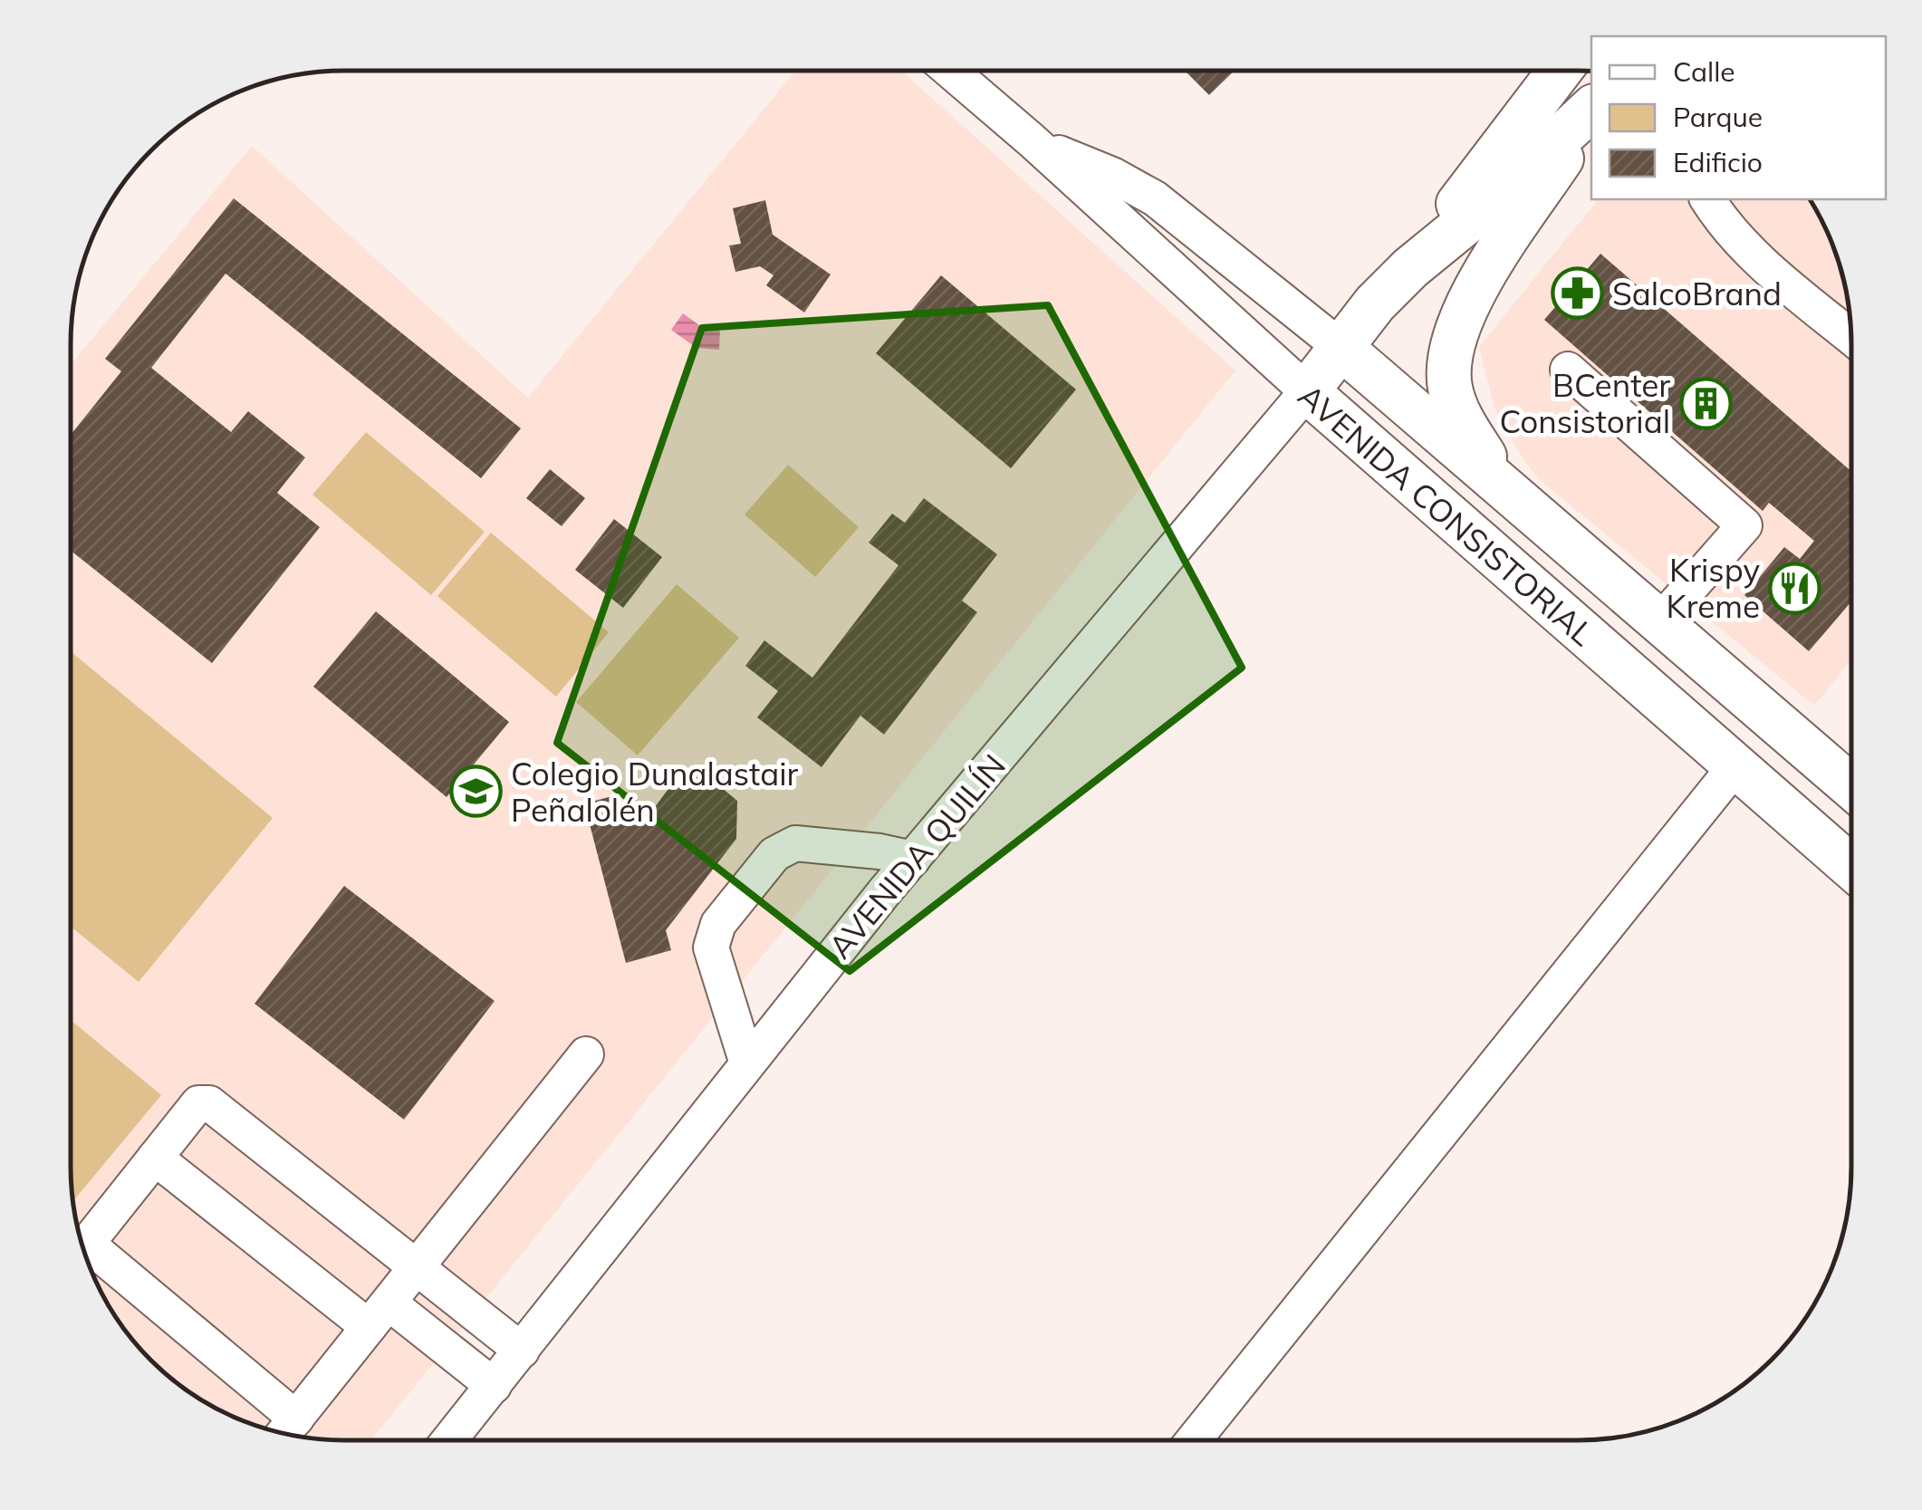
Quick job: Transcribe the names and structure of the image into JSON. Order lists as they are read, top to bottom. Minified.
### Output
{"streets":{"main road":["AVENIDA CONSISTORIAL","AVENIDA QUILÍN"]},"crossings":[["AVENIDA CONSISTORIAL","AVENIDA QUILÍN"]],"places":{"pharmacy":["SalcoBrand"],"building":["BCenter Consistorial"],"restaurant":["Krispy Kreme"],"school or university":["Colegio Dunalastair Peñalolén"]},"legend":["Calle","Parque","Edificio"]}
